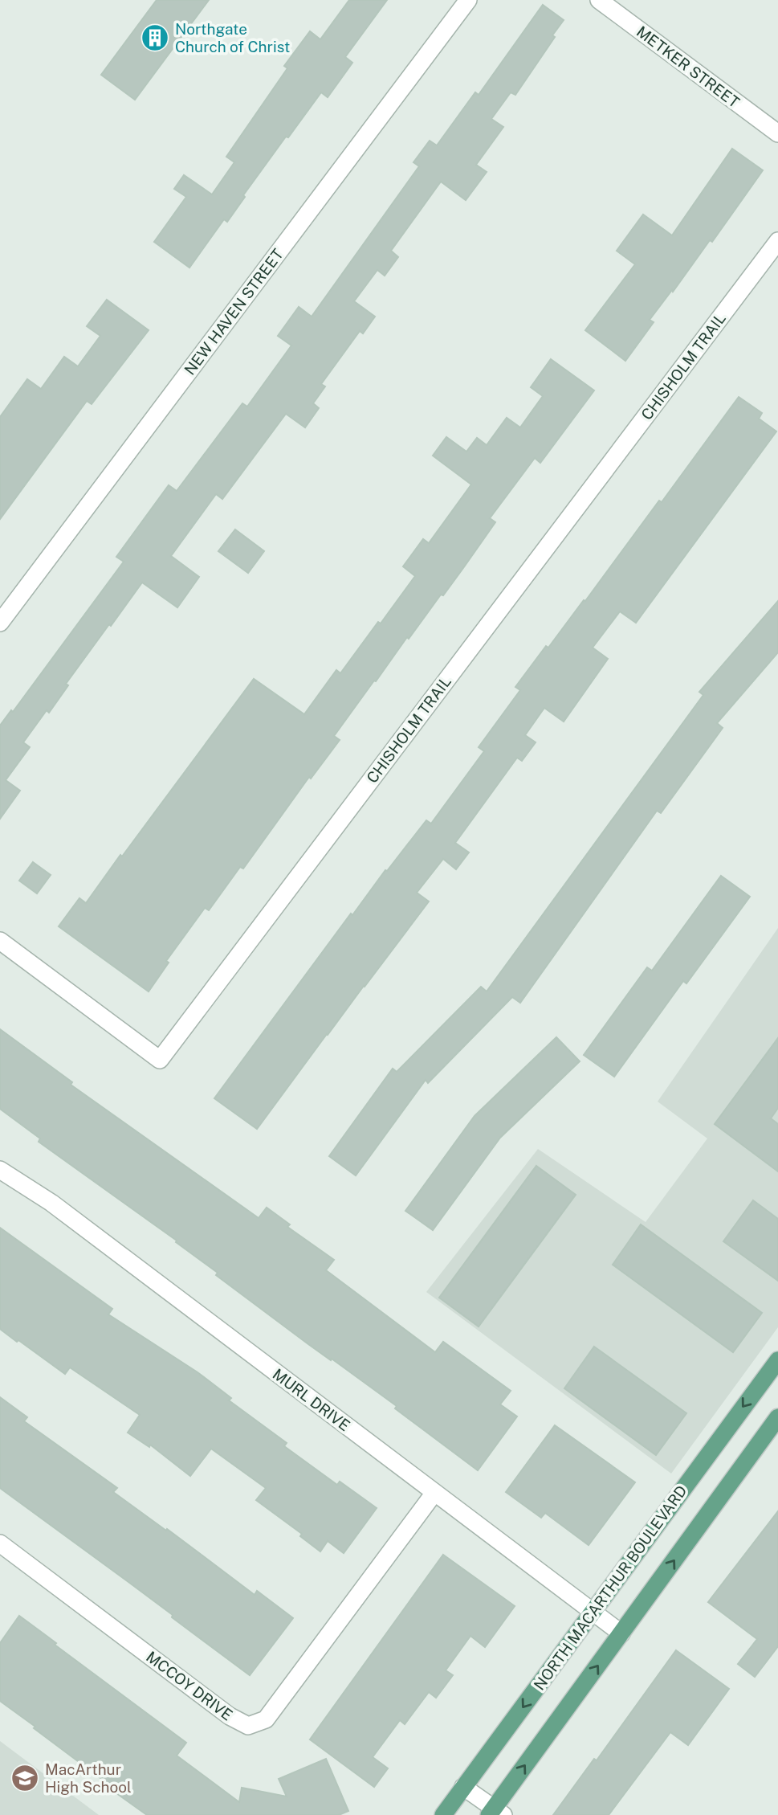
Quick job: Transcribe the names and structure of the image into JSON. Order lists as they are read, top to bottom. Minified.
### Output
{"streets":{"main road":["NORTH MACARTHUR BOULEVARD"],"street":["METKER STREET","NEW HAVEN STREET","CHISHOLM TRAIL","MURL DRIVE","MCCOY DRIVE"]},"crossings":[["MURL DRIVE","NORTH MACARTHUR BOULEVARD"],["MURL DRIVE","MCCOY DRIVE"]],"places":{"building":["Northgate Church of Christ"],"school or university":["MacArthur High School"]}}
